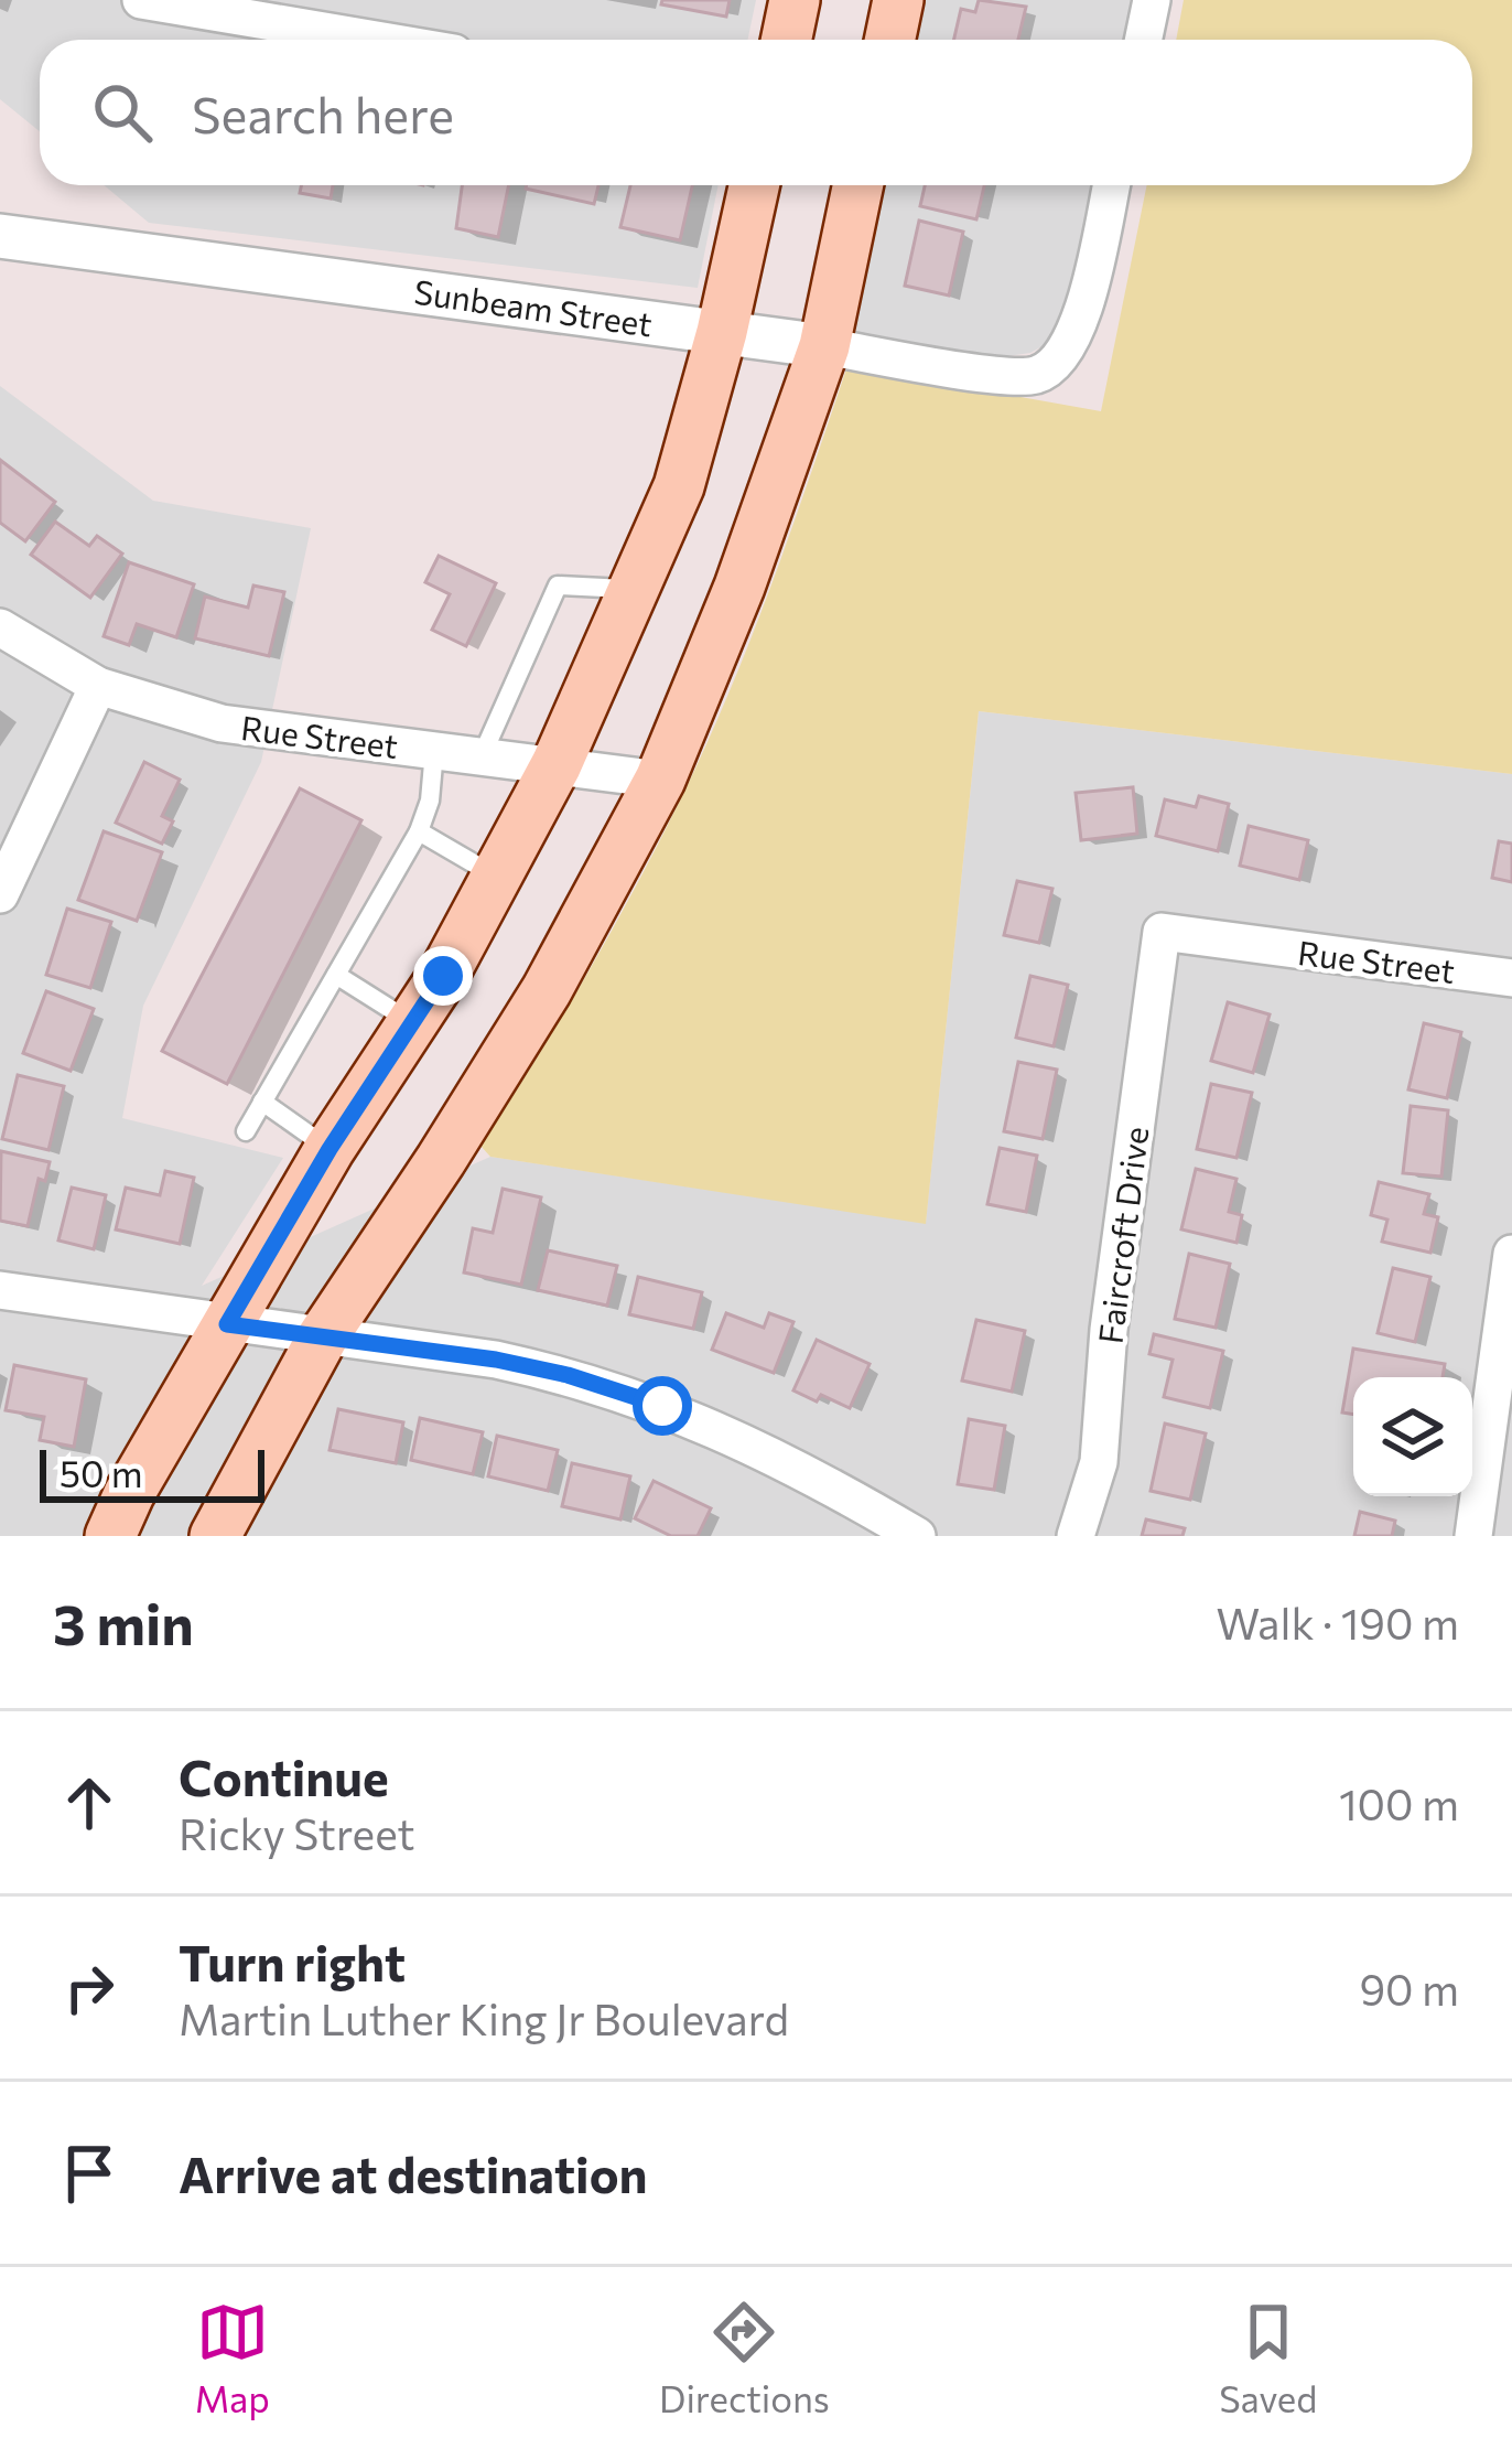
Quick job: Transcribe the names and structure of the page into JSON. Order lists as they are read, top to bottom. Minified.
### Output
{"streets":{"street":["Sunbeam Street","Rue Street","Faircroft Drive"]},"crossings":[["Rue Street","Faircroft Drive"]],"scale_bar":"50 m","page":{"search":"Search here","scale":"50 m","heading":["3 min","Walk · 190 m"],"list":[["Continue","Ricky Street","100 m"],["Turn right","Martin Luther King Jr Boulevard","90 m"],"Arrive at destination"],"nav":["Map","Directions","Saved"]}}
